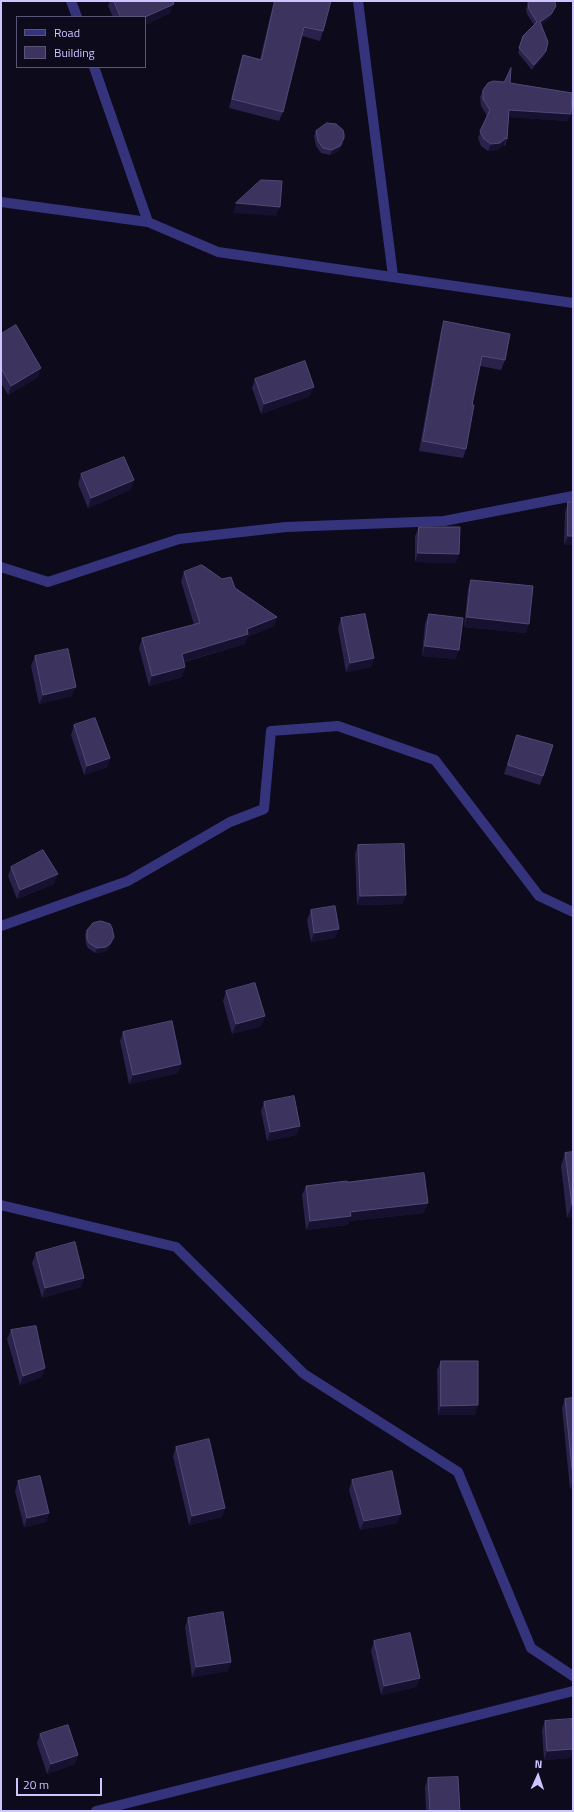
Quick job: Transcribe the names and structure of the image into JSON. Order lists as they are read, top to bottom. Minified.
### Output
{"legend":["Road","Building"],"scale_bar":"20 m","north":"top"}
